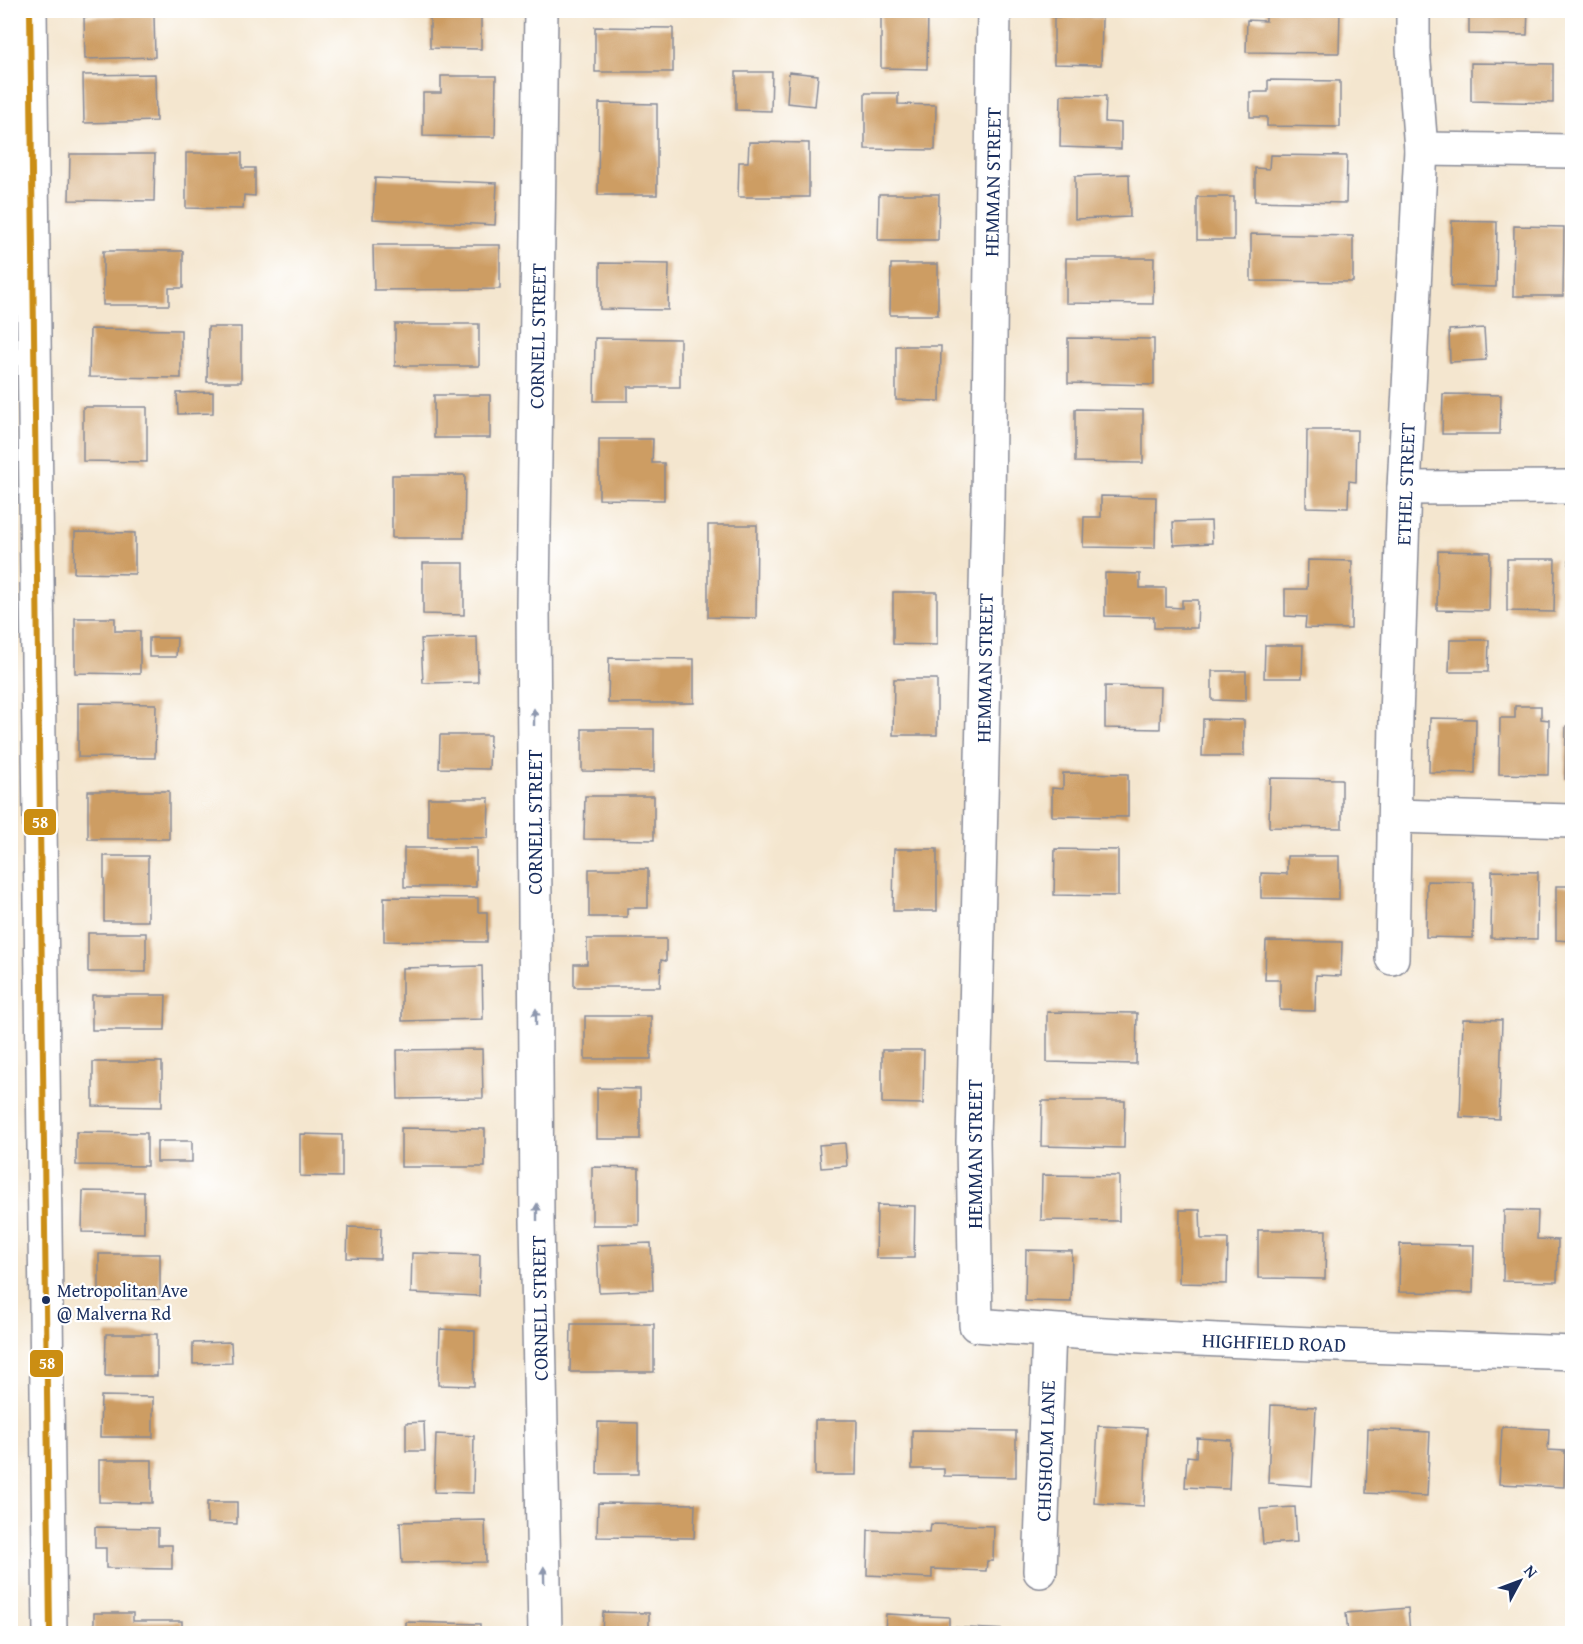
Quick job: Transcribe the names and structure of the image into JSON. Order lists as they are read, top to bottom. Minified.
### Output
{"streets":{"street":["HEMMAN STREET","CORNELL STREET","ETHEL STREET","HIGHFIELD ROAD","CHISHOLM LANE"]},"crossings":[["HEMMAN STREET","HIGHFIELD ROAD"],["HIGHFIELD ROAD","CHISHOLM LANE"]],"one_way":["CORNELL STREET"],"places":["Metropolitan Ave @ Malverna Rd"],"lines":["transit line 58"],"north":"top right"}
